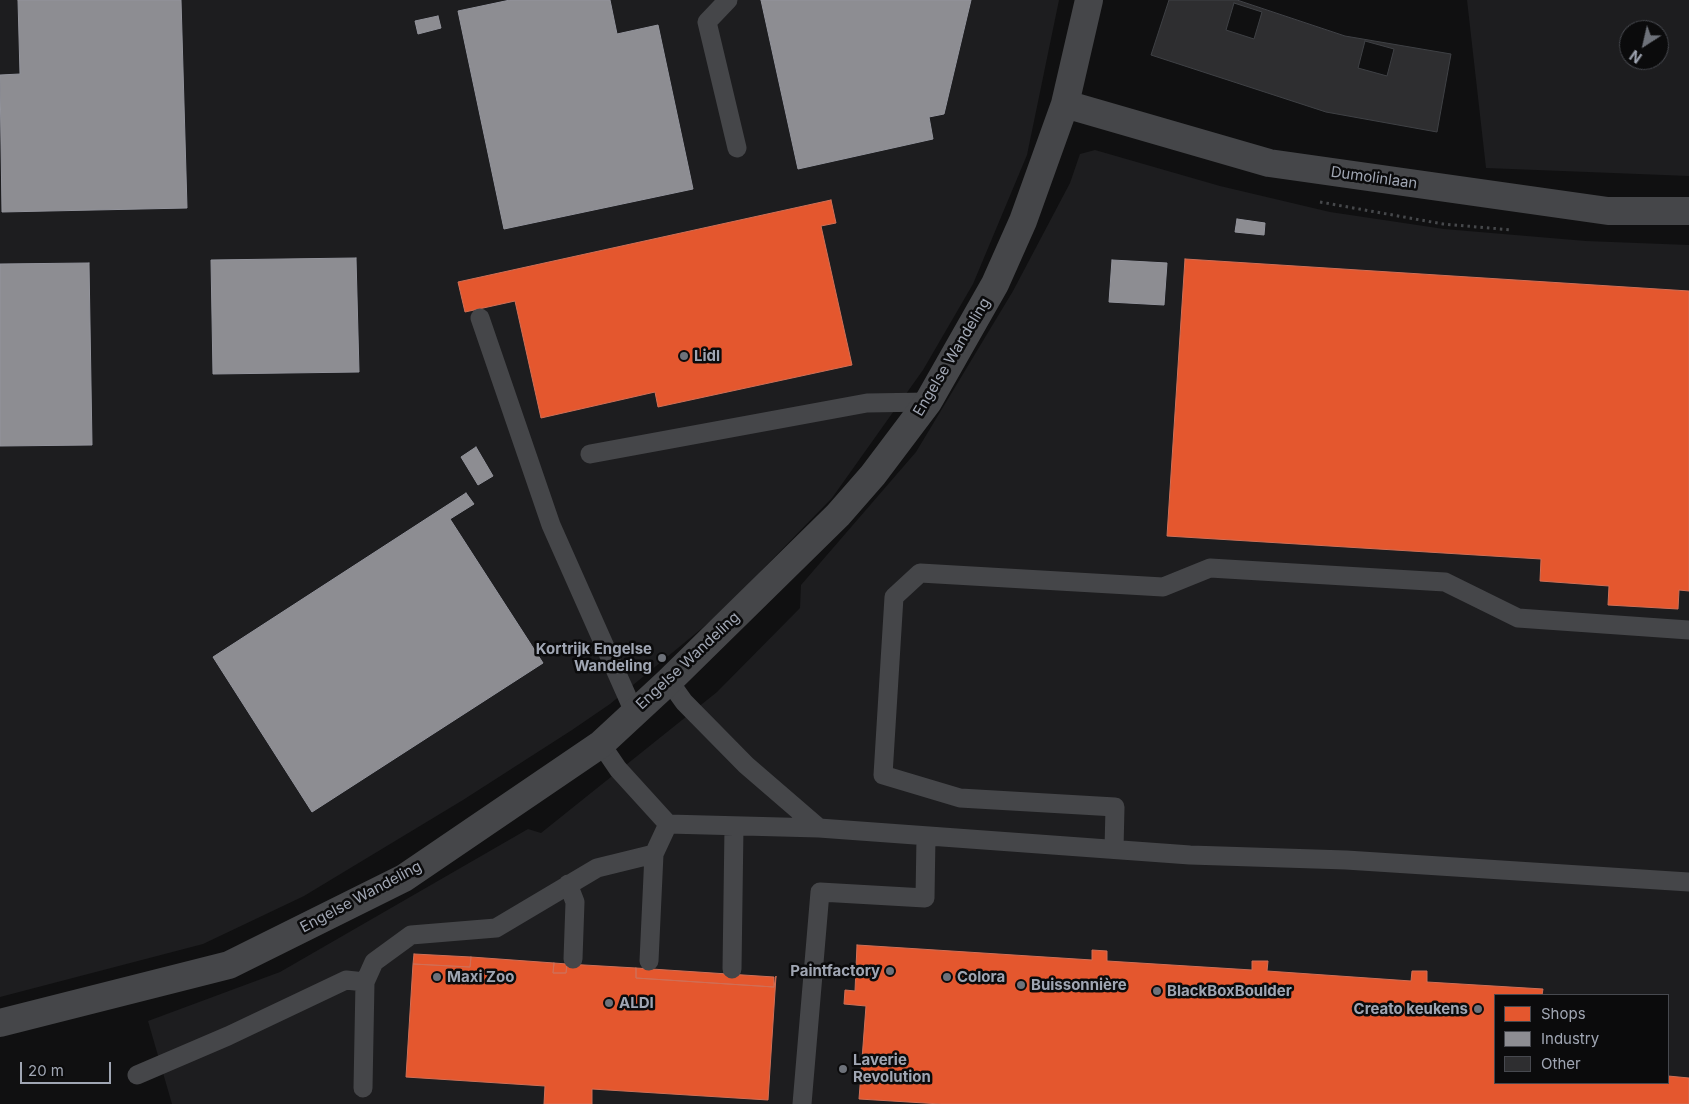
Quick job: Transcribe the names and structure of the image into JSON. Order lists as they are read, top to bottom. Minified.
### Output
{"streets":{"street":["Dumolinlaan","Engelse Wandeling"]},"crossings":[["Dumolinlaan","Engelse Wandeling"]],"places":["Lidl","Kortrijk Engelse Wandeling","Paintfactory","Maxi Zoo","Colora","Buissonnière","BlackBoxBoulder","ALDI","Creato keukens","Laverie Revolution"],"legend":["Shops","Industry","Other"],"scale_bar":"20 m","north":"bottom left"}
